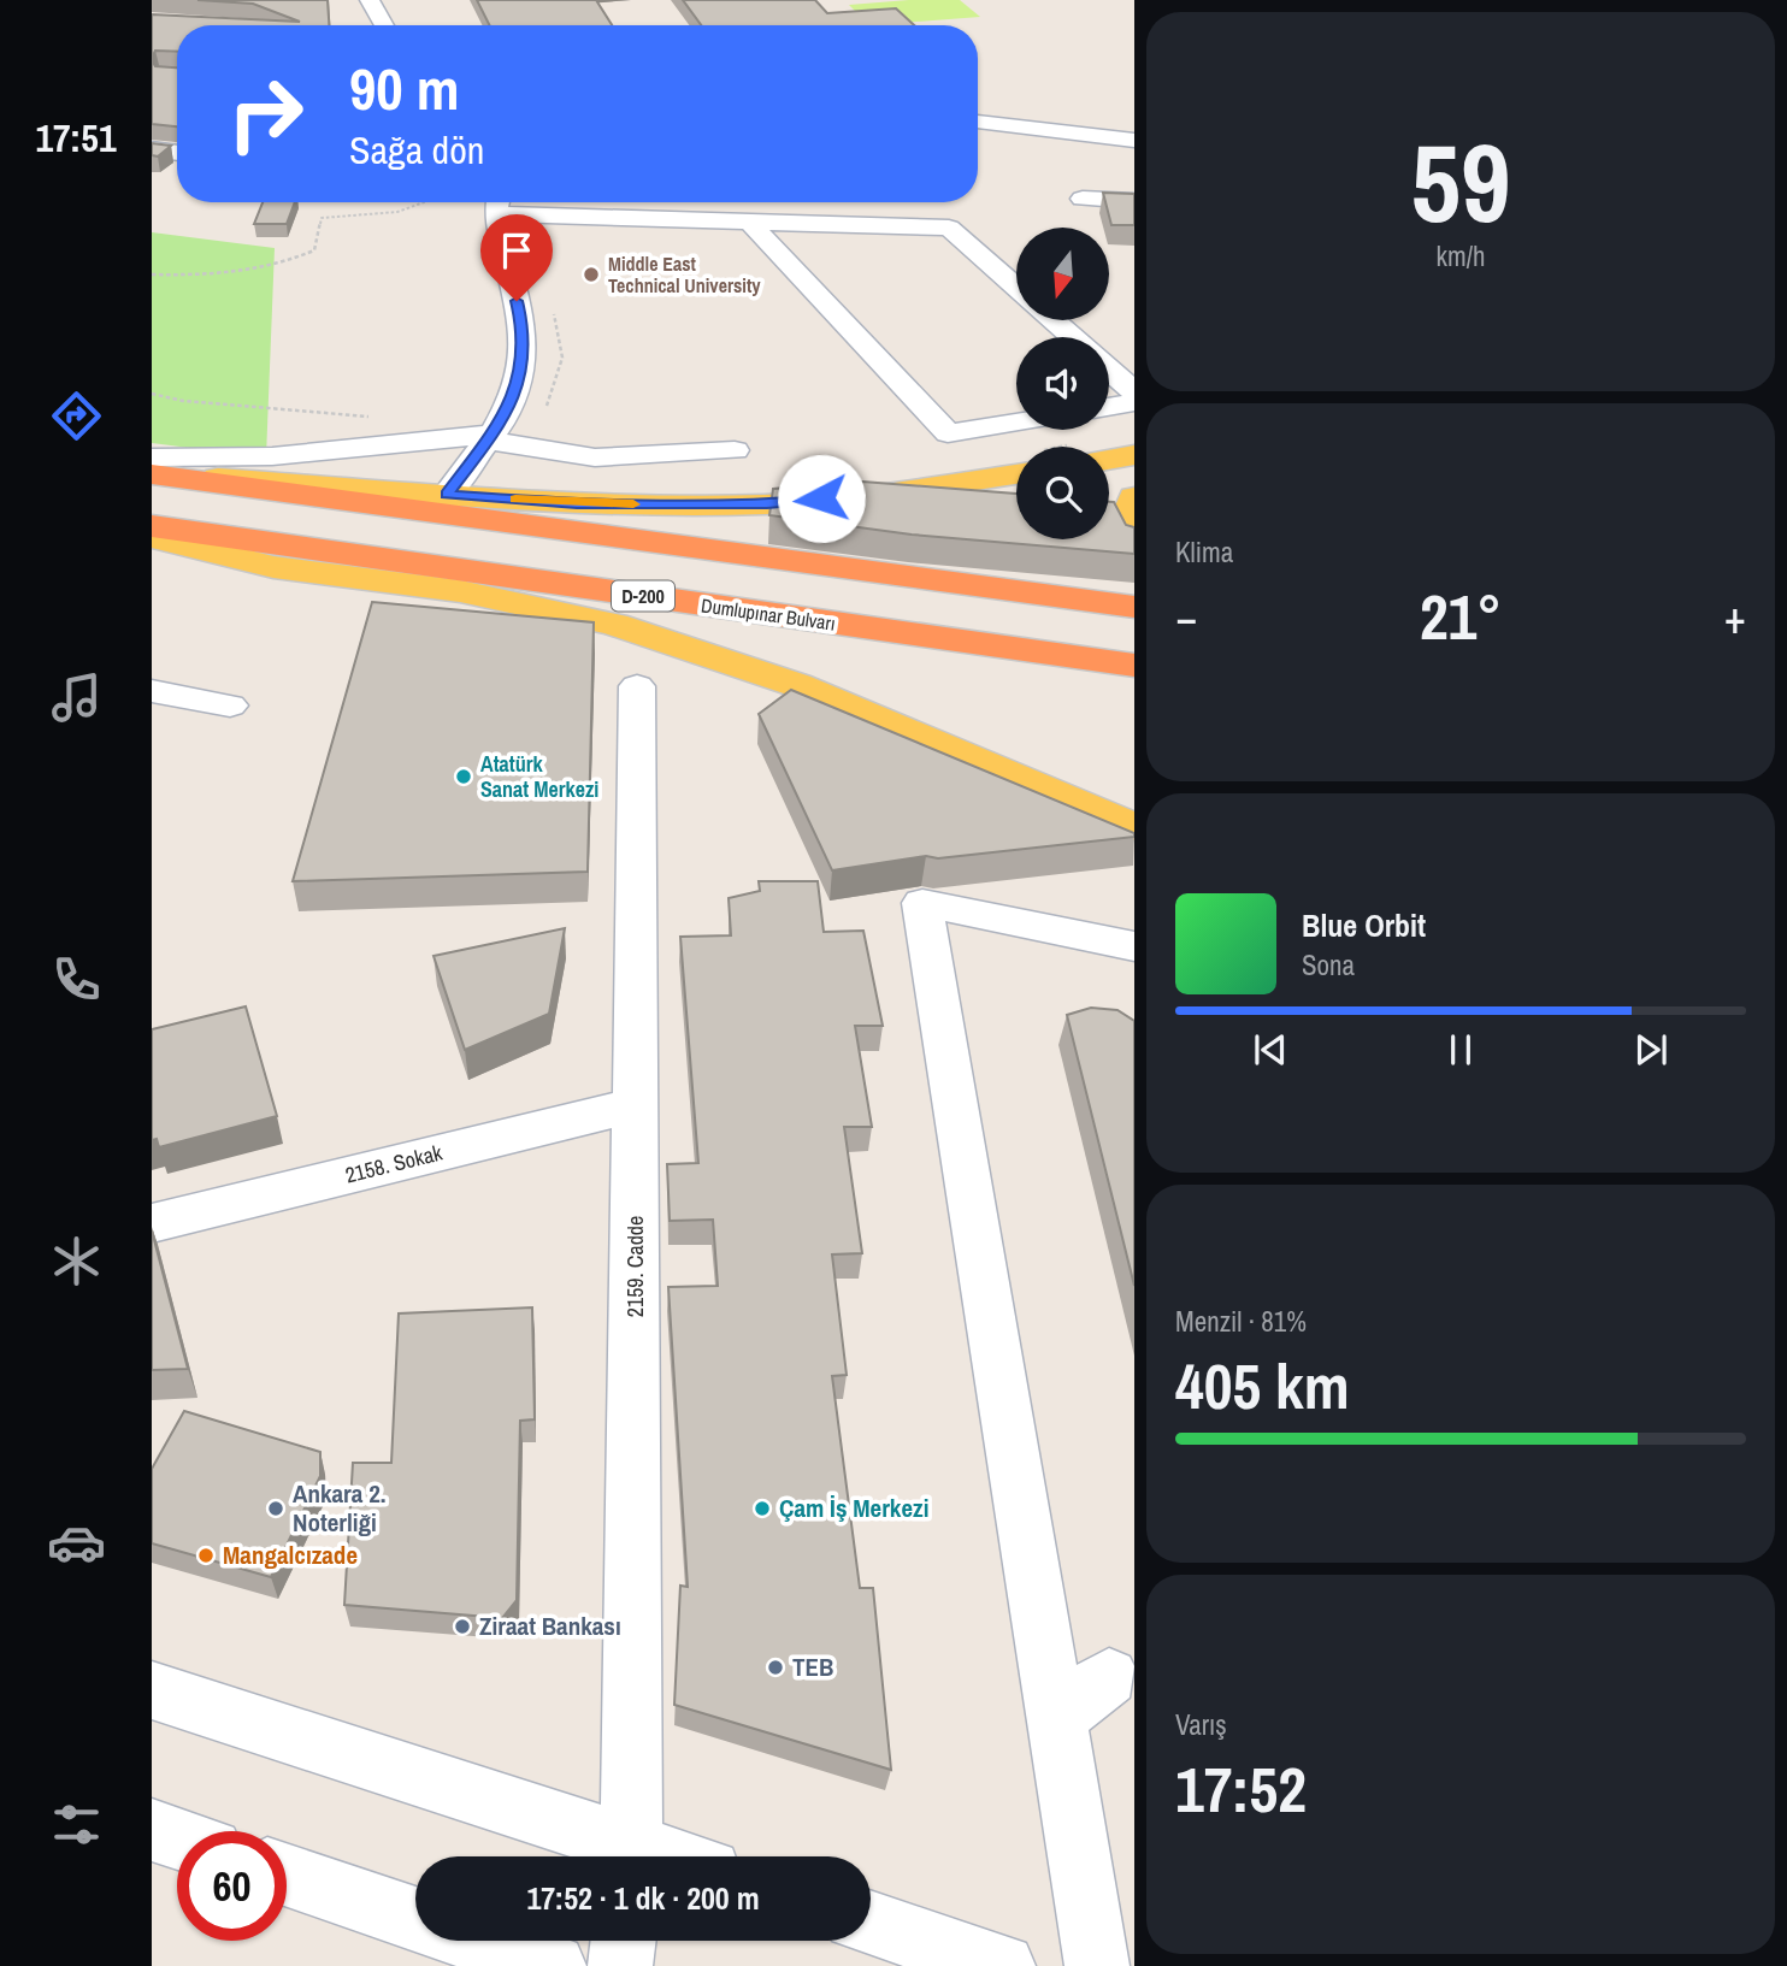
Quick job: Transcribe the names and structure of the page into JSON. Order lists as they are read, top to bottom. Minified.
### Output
{"streets":{"highway":["D-200","Dumlupınar Bulvarı"],"street":["2158. Sokak","2159. Cadde"]},"crossings":[["2158. Sokak","2159. Cadde"]],"places":["Middle East Technical University","Atatürk Sanat Merkezi","Ankara 2. Noterliği","Çam İş Merkezi","Mangalcızade","Ziraat Bankası","TEB"],"north":"bottom","page":{"tabs":"17:51","tile":[["59","km/h"],"Klima",["Menzil · 81%","405 km"],["Varış","17:52"]],"turn":["90 m","Sağa dön"],"heat":["−","21°","+"],"song":["Blue Orbit","Sona"],"limit":"60","trip":"17:52 · 1 dk · 200 m"}}
